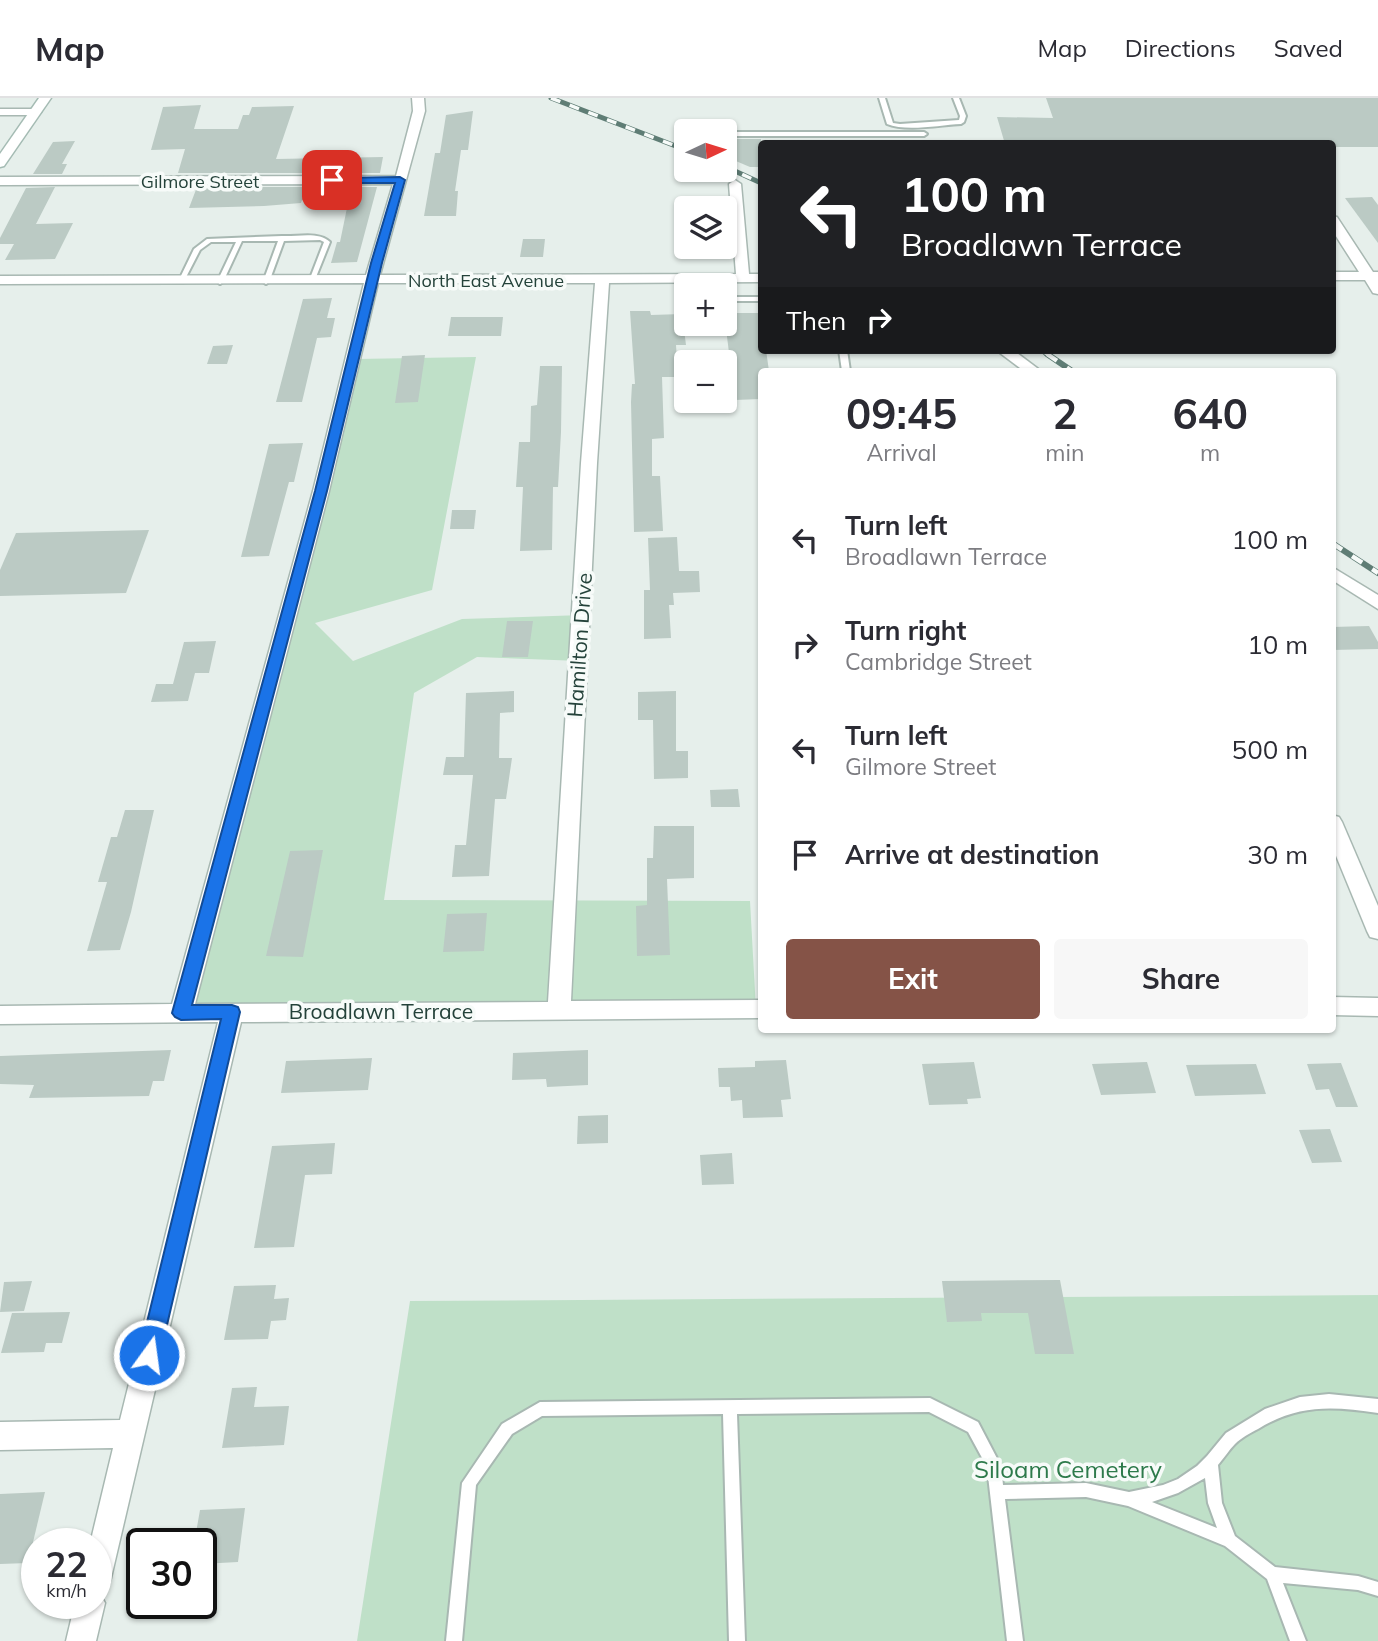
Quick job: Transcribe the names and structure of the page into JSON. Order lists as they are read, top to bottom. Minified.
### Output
{"streets":{"street":["Gilmore Street","North East Avenue","Hamilton Drive","Broadlawn Terrace"]},"crossings":[["North East Avenue","Hamilton Drive"],["Hamilton Drive","Broadlawn Terrace"]],"parks":["Siloam Cemetery"],"north":"right","page":{"header":"Map","nav":["Map","Directions","Saved"],"map_buttons":["+","−"],"turn":["100 m","Broadlawn Terrace"],"then":"Then","eta":["09:45","Arrival","2","min","640","m"],"list":[{"name":"Turn left","note":"Broadlawn Terrace","value":"100 m"},{"name":"Turn right","note":"Cambridge Street","value":"10 m"},{"name":"Turn left","note":"Gilmore Street","value":"500 m"},{"name":"Arrive at destination","value":"30 m"}],"buttons":["Exit","Share"],"speed":"22 km/h","limit":"30"}}
